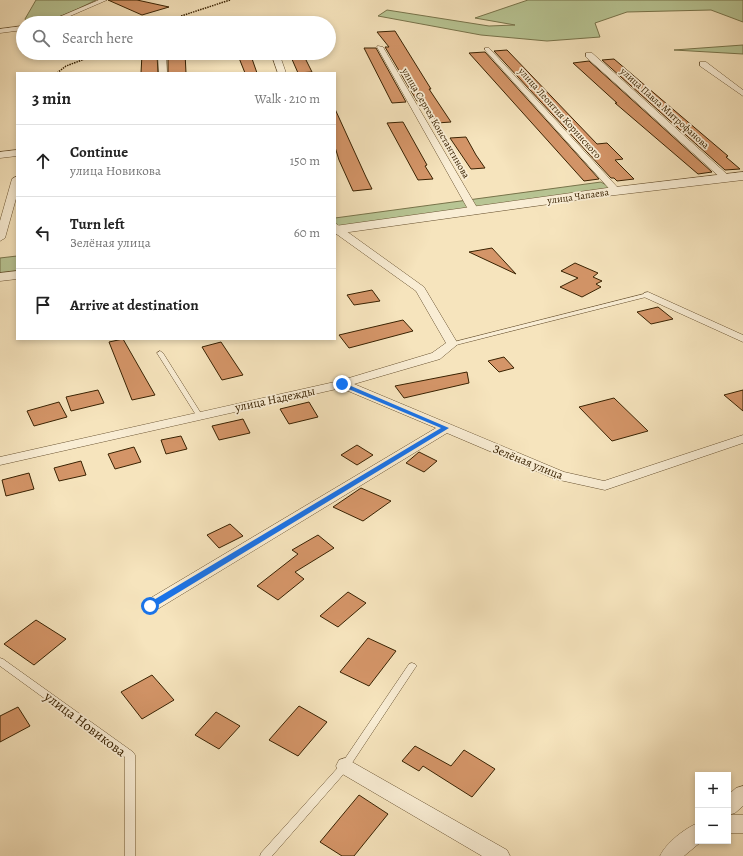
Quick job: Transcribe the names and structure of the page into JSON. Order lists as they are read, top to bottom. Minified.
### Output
{"streets":{"street":["улица Павла Митрофанова","улица Леонтия Коринского","улица Сергея Константинова","улица Чапаева","улица Надежды","Зелёная улица"],"lane":["улица Новикова"]},"crossings":[["улица Павла Митрофанова","улица Чапаева"],["улица Леонтия Коринского","улица Чапаева"],["улица Сергея Константинова","улица Чапаева"],["улица Надежды","Зелёная улица"]],"page":{"search":"Search here","heading":["3 min","Walk · 210 m"],"list":[["Continue","улица Новикова","150 m"],["Turn left","Зелёная улица","60 m"],"Arrive at destination"],"map_buttons":["+","−"]}}
